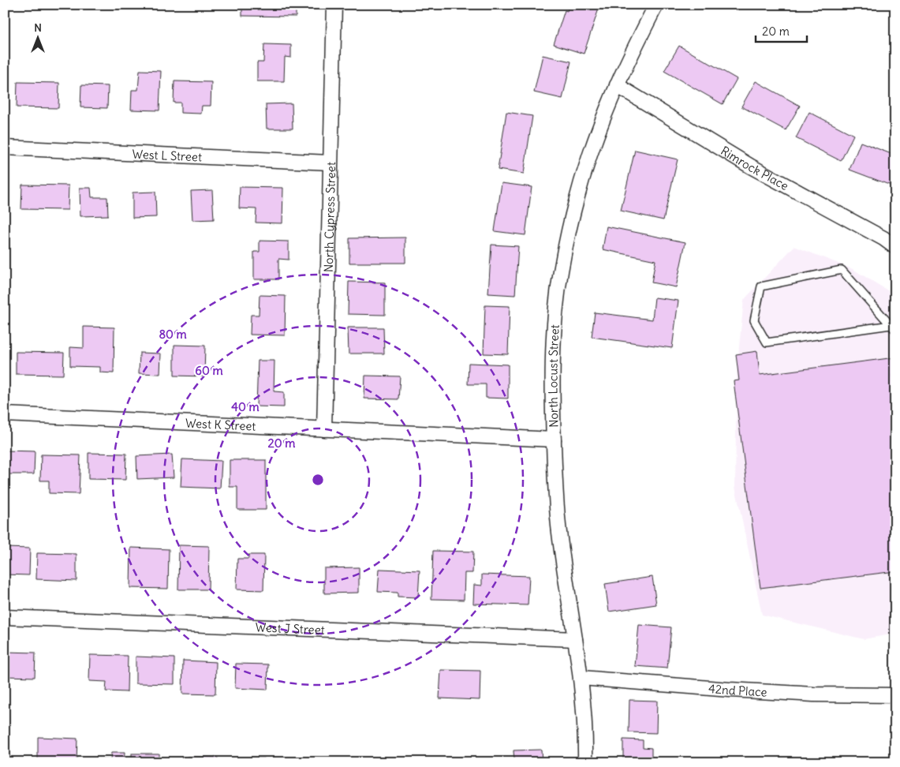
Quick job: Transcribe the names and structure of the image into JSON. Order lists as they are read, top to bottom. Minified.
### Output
{"streets":{"street":["West L Street","Rimrock Place","North Cypress Street","North Locust Street","West K Street","West J Street","42nd Place"]},"crossings":[["West L Street","North Cypress Street"],["Rimrock Place","North Locust Street"],["North Cypress Street","West K Street"],["North Locust Street","West K Street"],["North Locust Street","West J Street"],["North Locust Street","42nd Place"]],"scale_bar":"20 m","north":"top","rings":["80 m","60 m","40 m","20 m"]}
